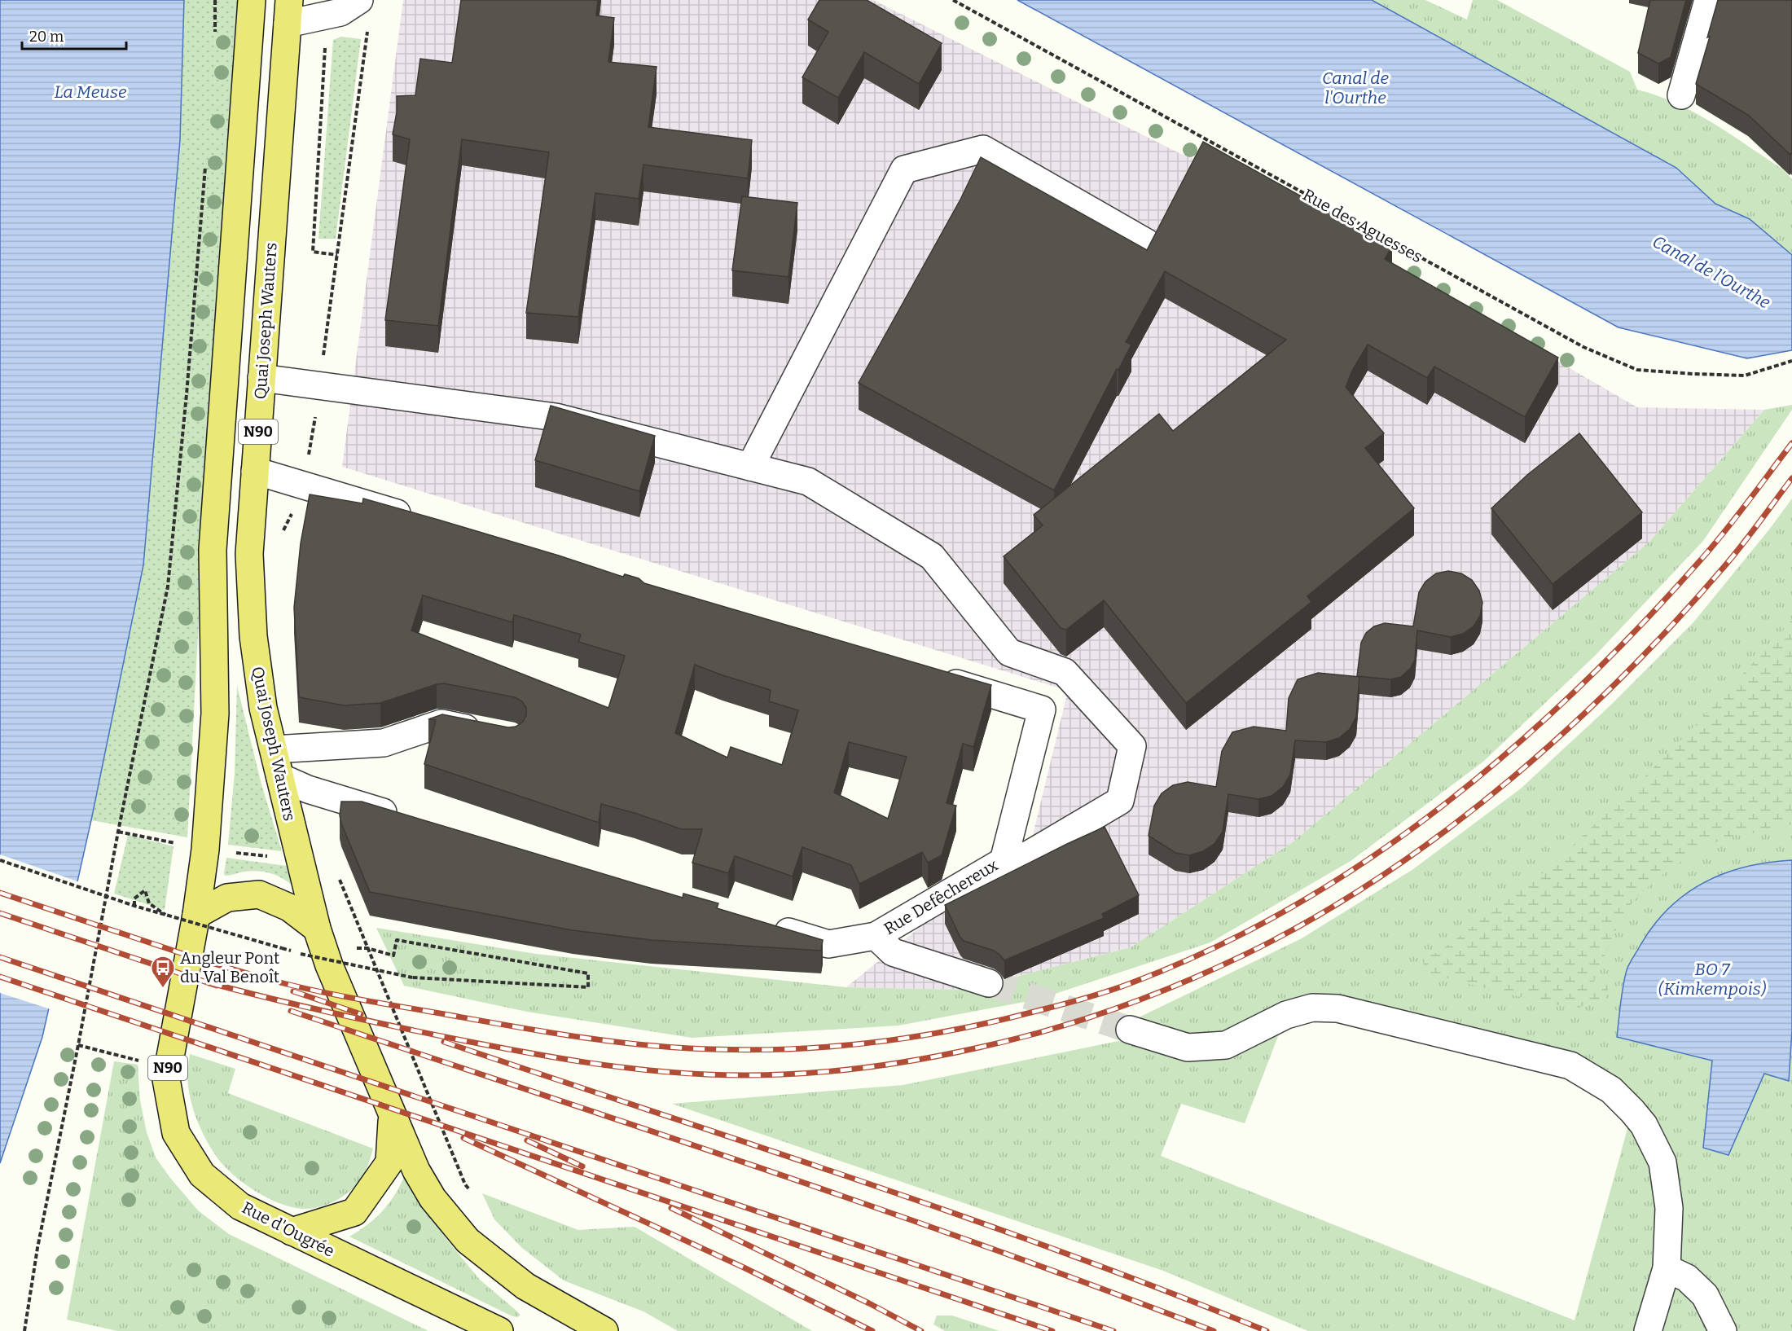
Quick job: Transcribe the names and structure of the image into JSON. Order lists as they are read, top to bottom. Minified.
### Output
{"streets":{"main road":["Quai Joseph Wauters","N90","Rue d'Ougrée"],"street":["Rue Defêchereux"],"path":["Rue des Aguesses"]},"crossings":[["Quai Joseph Wauters","N90"],["N90","Rue d'Ougrée"]],"water":["Canal de l'Ourthe","La Meuse","BO 7 (Kimkempois)"],"places":{"bus stop":["Angleur Pont du Val Benoît"]},"scale_bar":"20 m"}
